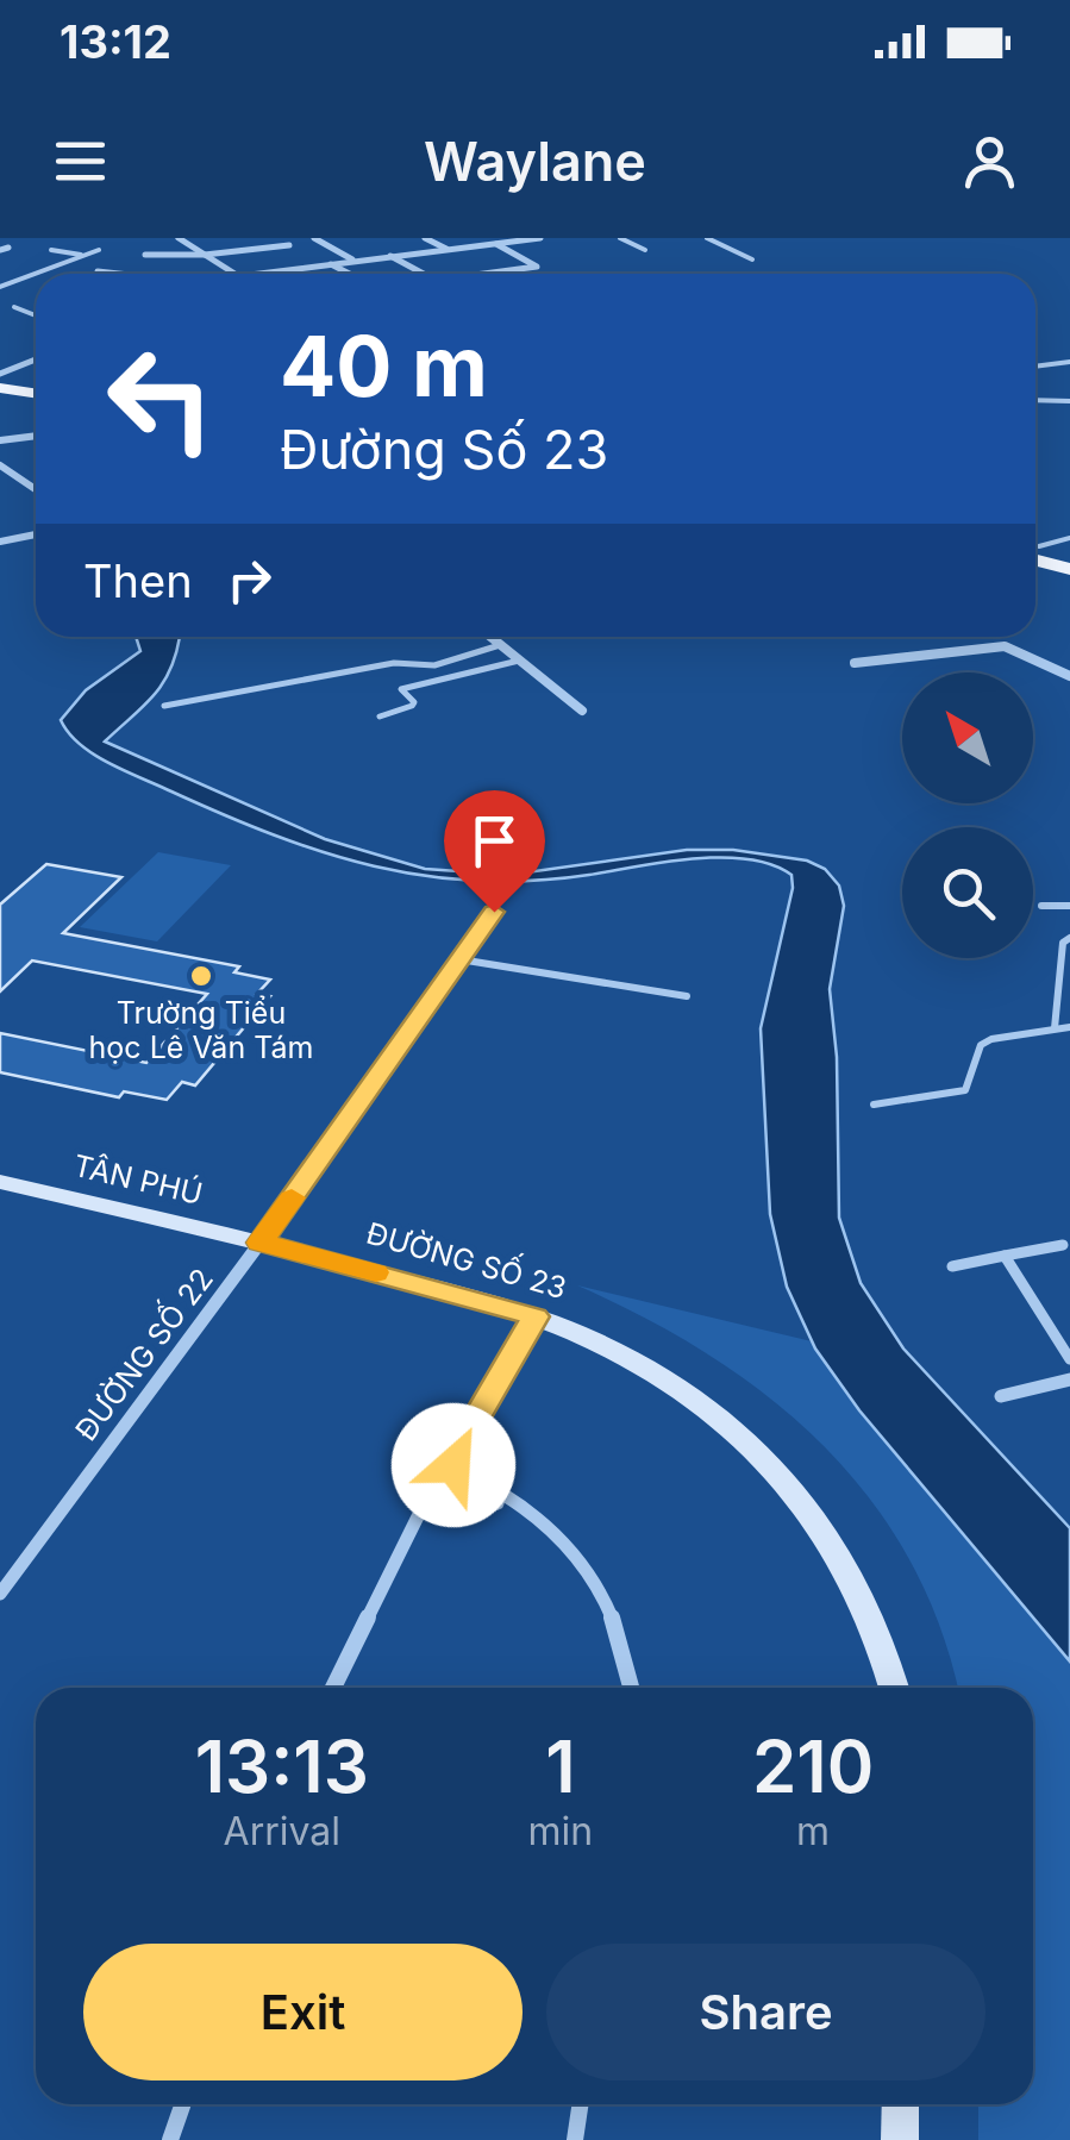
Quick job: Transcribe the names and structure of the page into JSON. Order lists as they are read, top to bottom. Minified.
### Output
{"streets":{"street":["TÂN PHÚ","ĐƯỜNG SỐ 23","ĐƯỜNG SỐ 22"]},"crossings":[["TÂN PHÚ","ĐƯỜNG SỐ 23"],["TÂN PHÚ","ĐƯỜNG SỐ 22"],["ĐƯỜNG SỐ 23","ĐƯỜNG SỐ 22"]],"places":["Trường Tiểu học Lê Văn Tám"],"north":"top left","page":{"status":"13:12","header":"Waylane","turn":["40 m","Đường Số 23"],"then":"Then","eta":["13:13","Arrival","1","min","210","m"],"buttons":["Exit","Share"]}}
